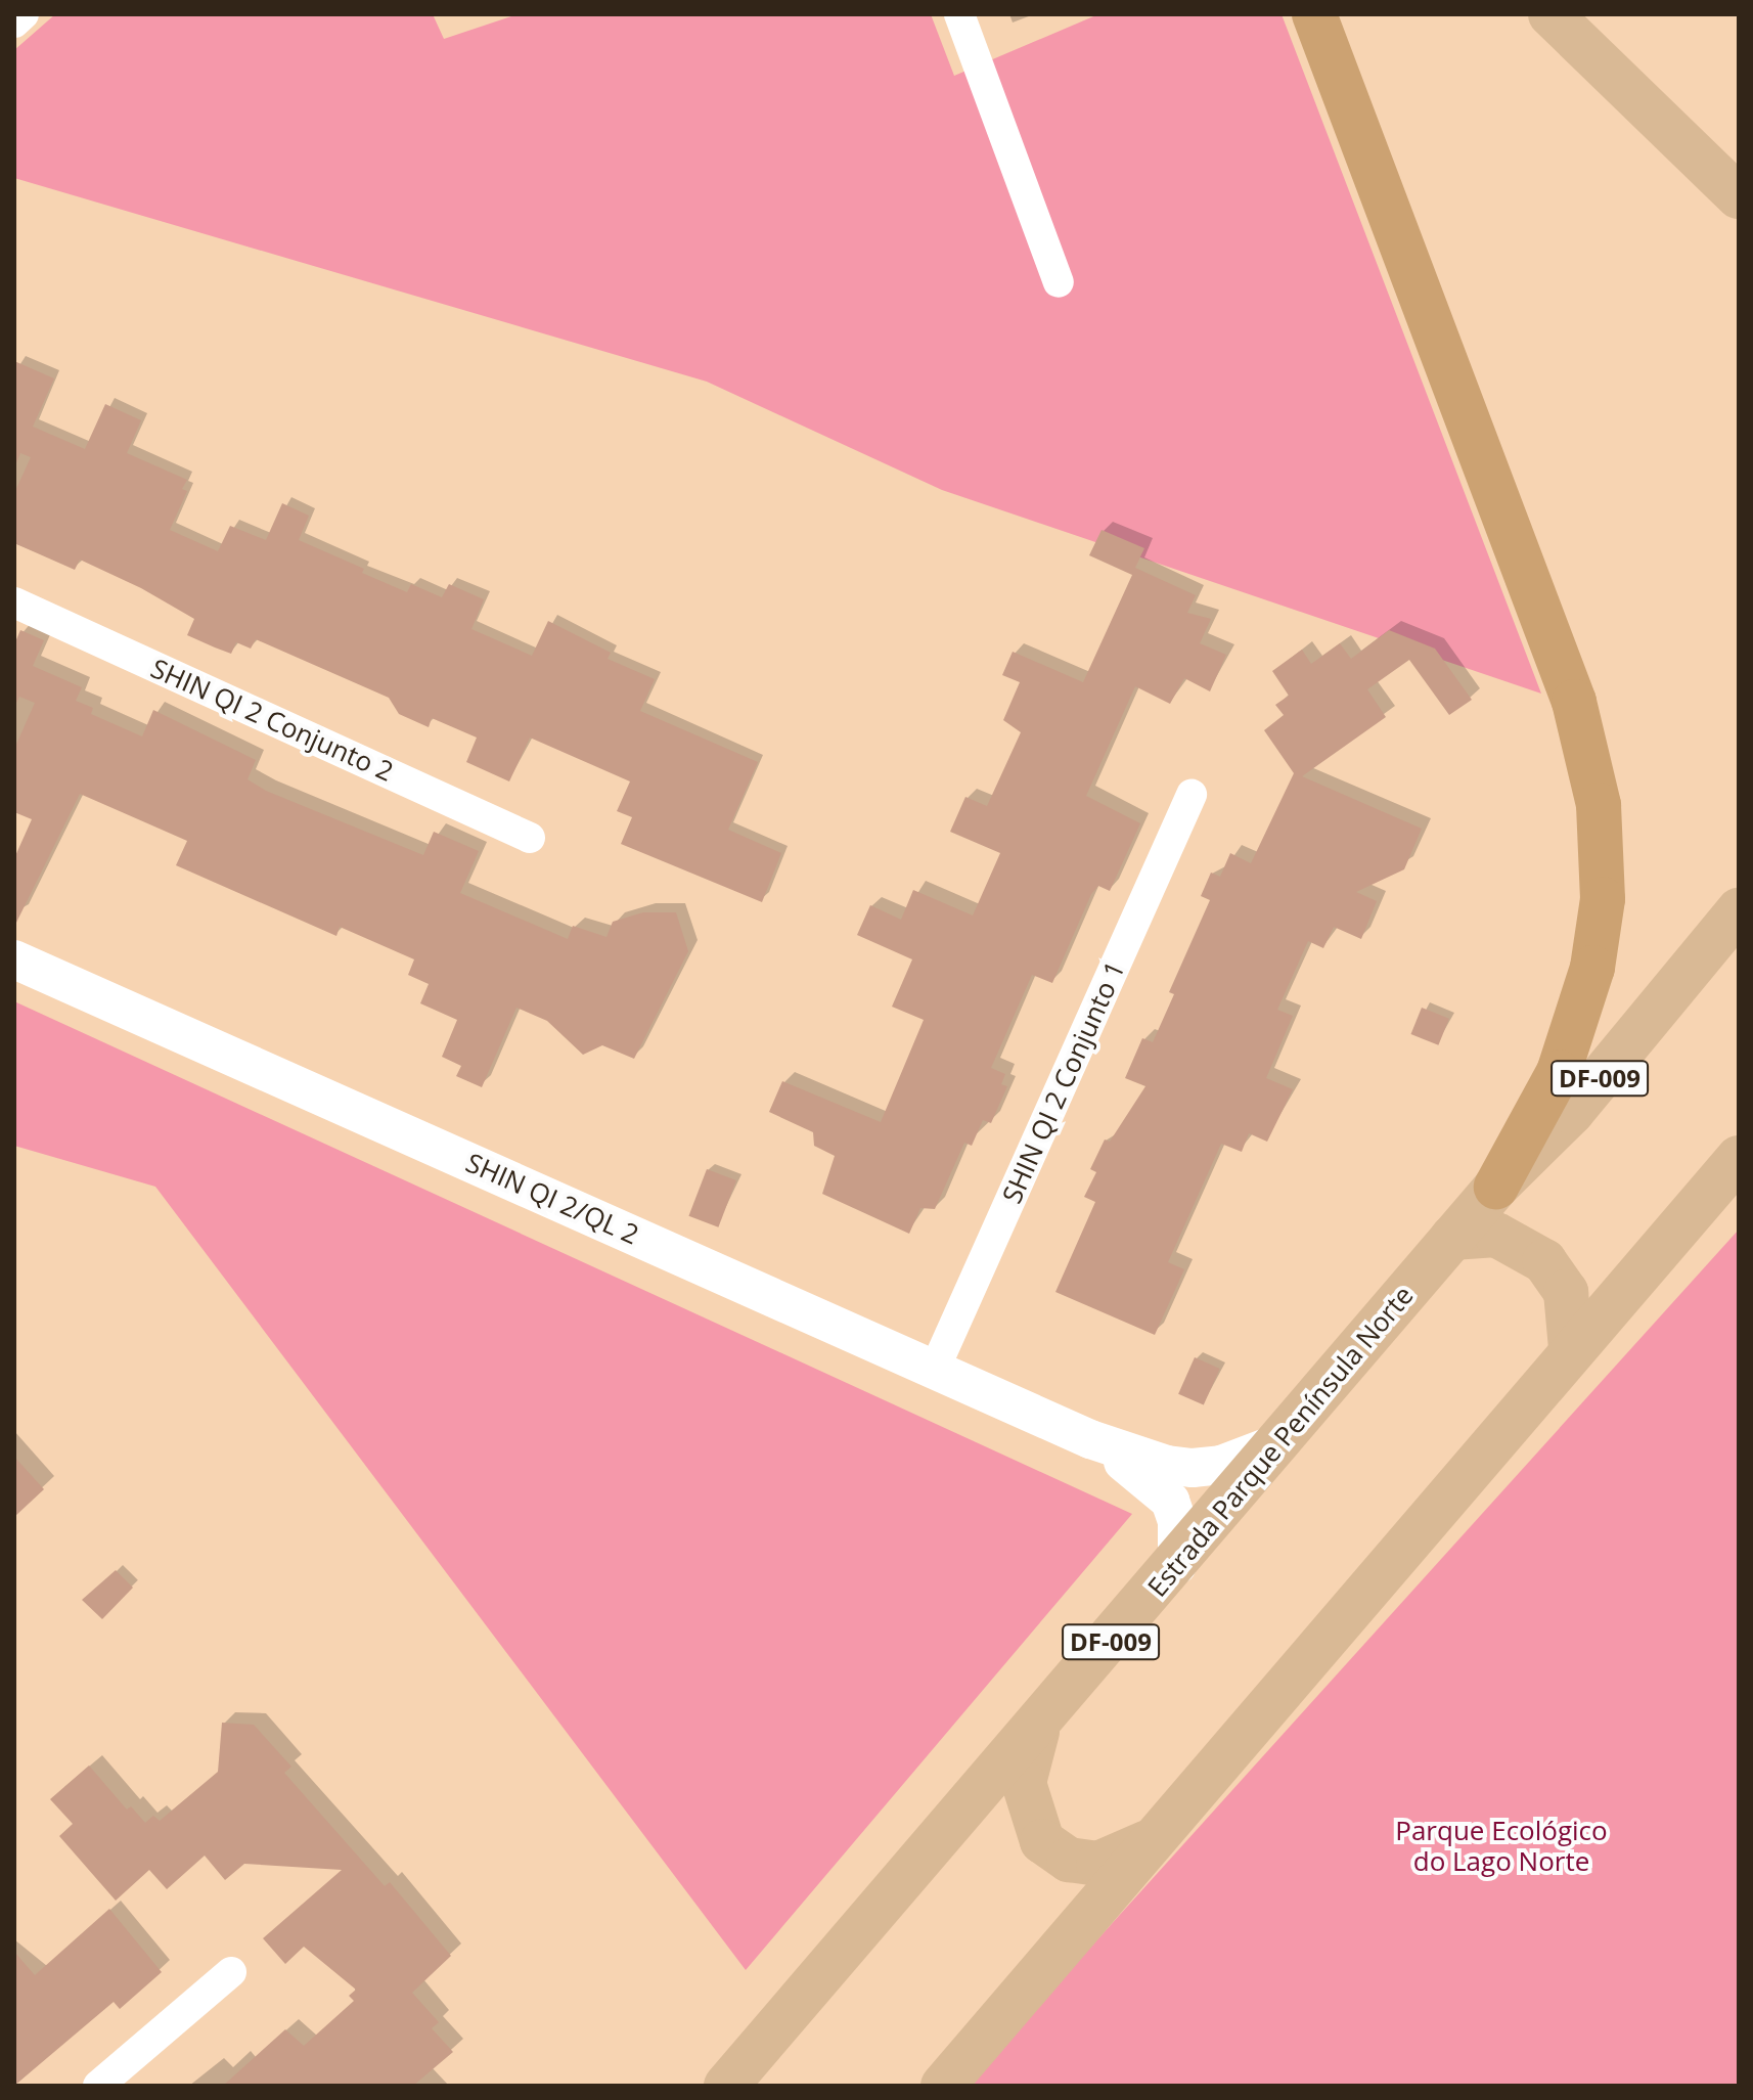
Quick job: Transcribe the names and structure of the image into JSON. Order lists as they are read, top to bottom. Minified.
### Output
{"streets":{"main road":["DF-009","Estrada Parque Península Norte"],"street":["SHIN QI 2 Conjunto 2","SHIN QI 2 Conjunto 1","SHIN QI 2/QL 2"]},"crossings":[["SHIN QI 2 Conjunto 1","SHIN QI 2/QL 2"],["SHIN QI 2/QL 2","Estrada Parque Península Norte"]],"parks":["Parque Ecológico do Lago Norte"]}
